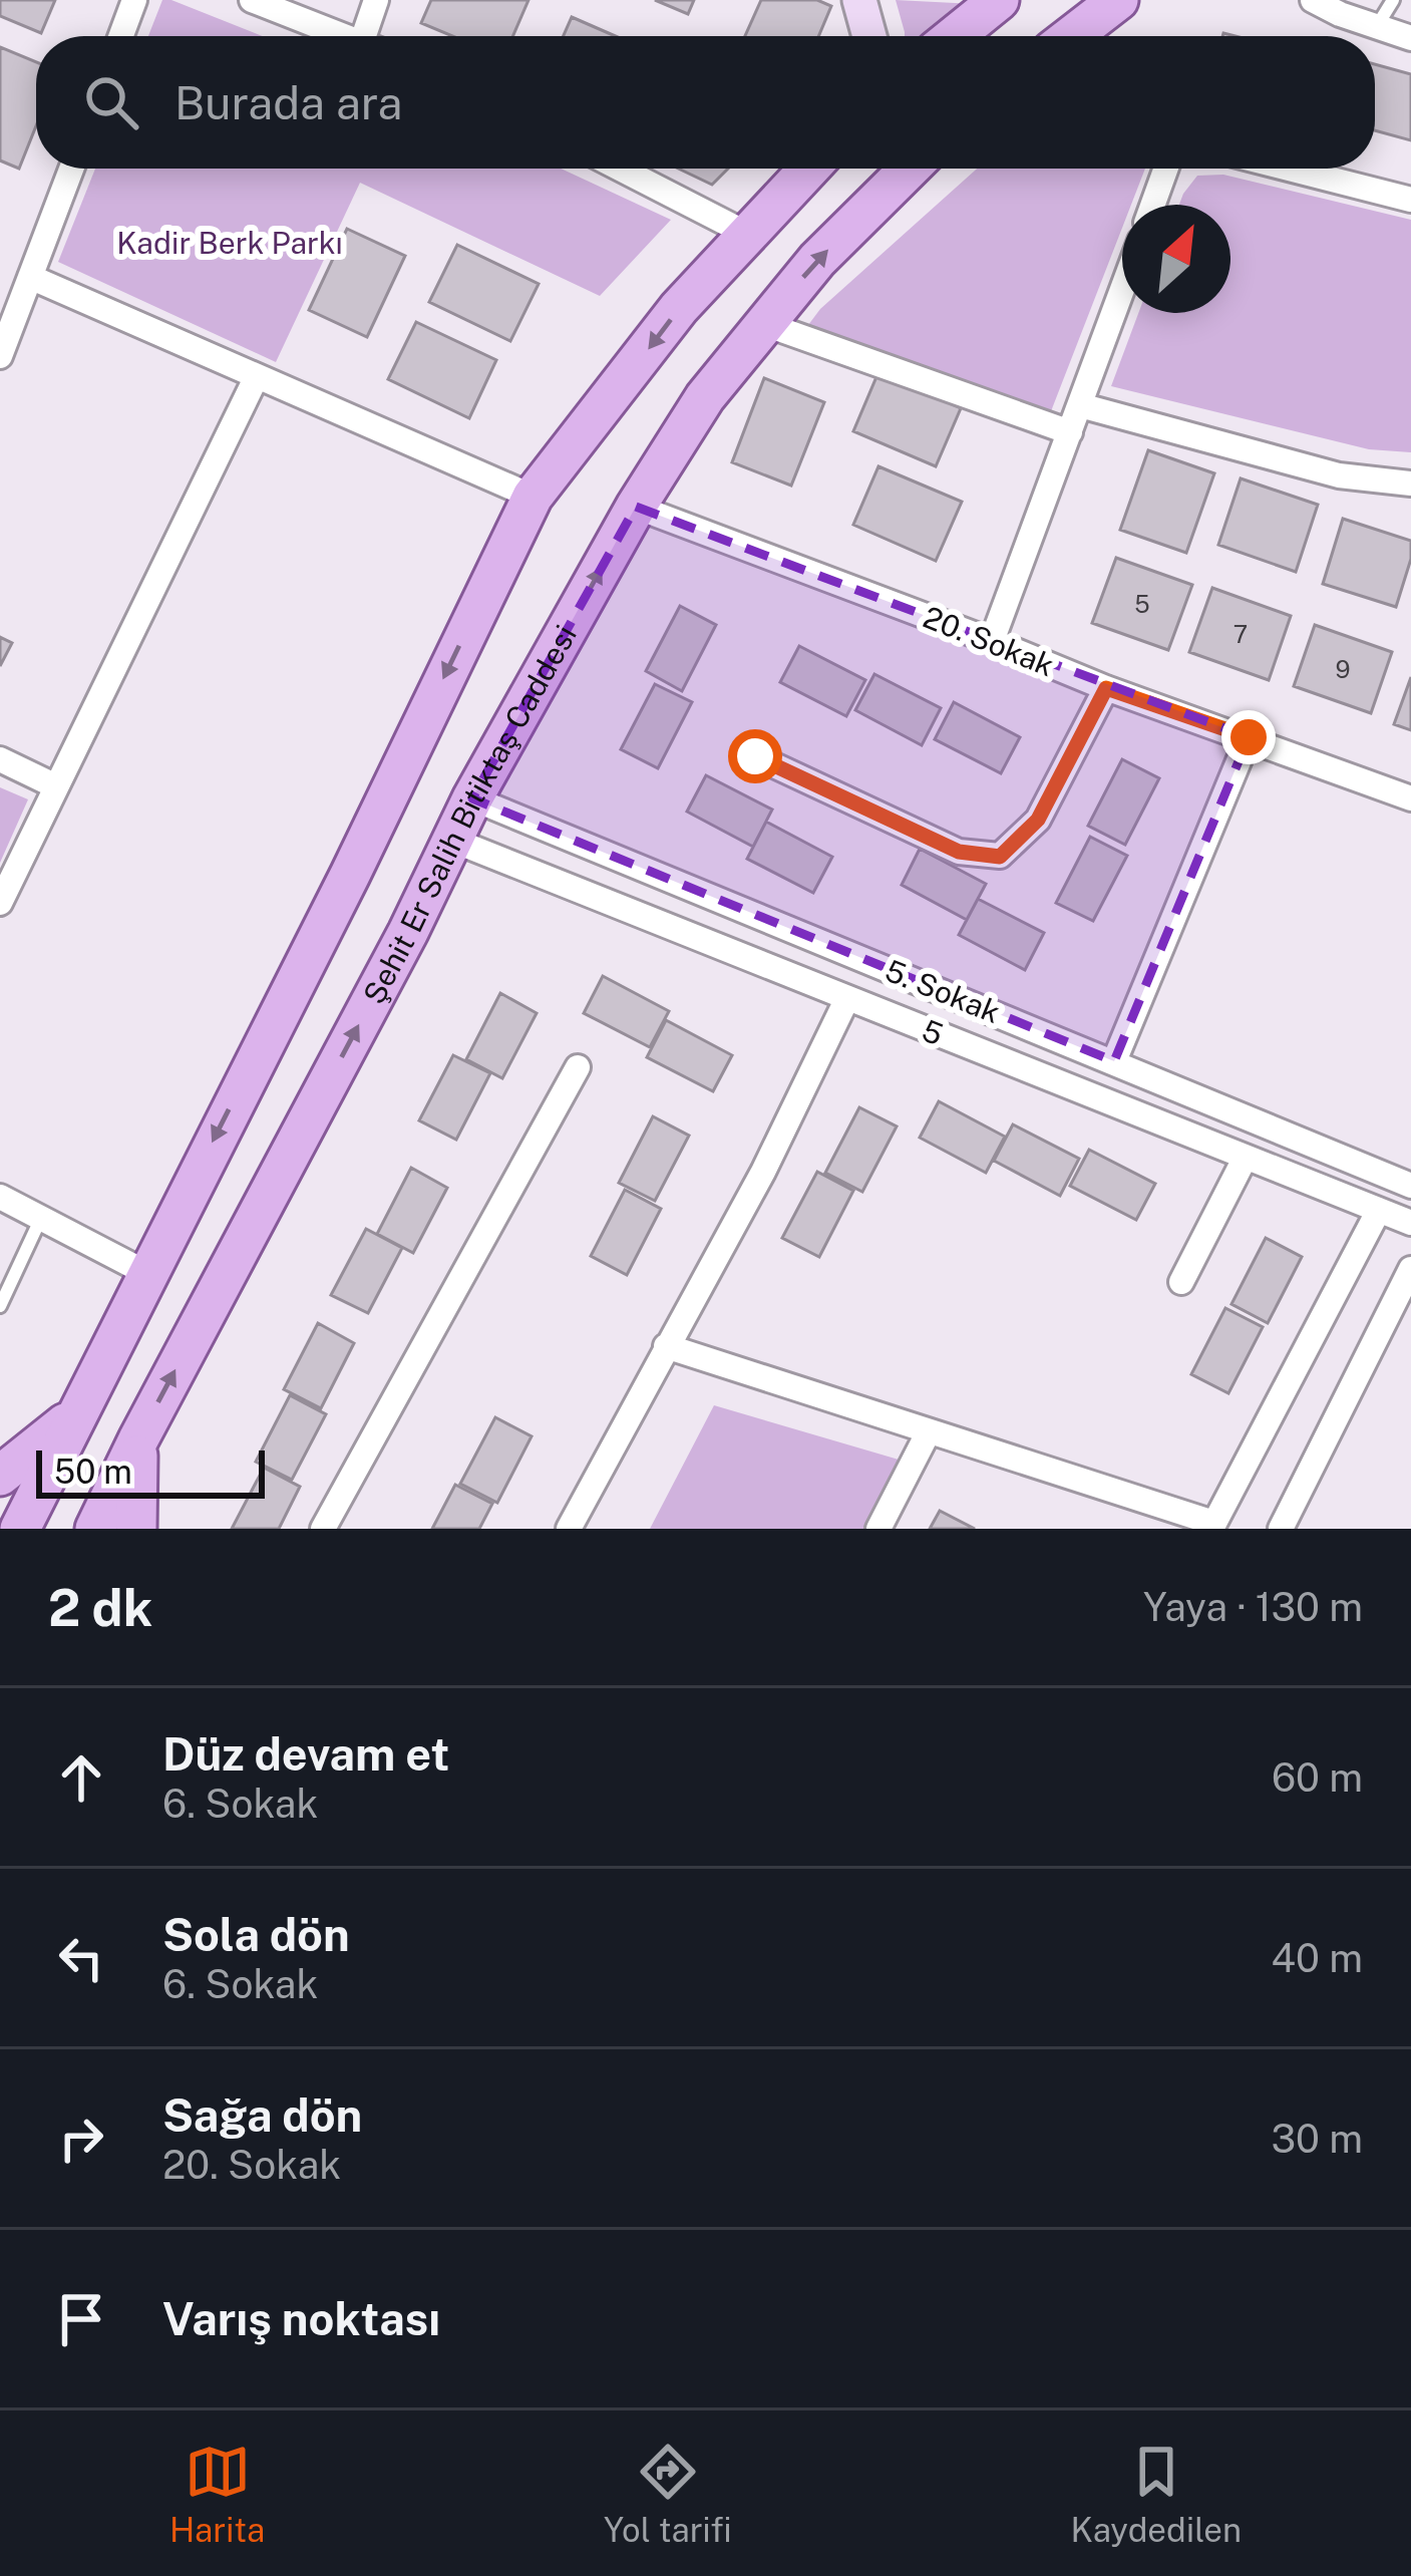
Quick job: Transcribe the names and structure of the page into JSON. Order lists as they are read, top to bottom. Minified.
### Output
{"streets":{"main road":["Şehit Er Salih Bitiktaş Caddesi"],"street":["20. Sokak","5. Sokak","5"]},"crossings":[["20. Sokak","Şehit Er Salih Bitiktaş Caddesi"],["Şehit Er Salih Bitiktaş Caddesi","5. Sokak"],["Şehit Er Salih Bitiktaş Caddesi","5"]],"parks":["Kadir Berk Parkı"],"house_numbers":["5","7","9"],"scale_bar":"50 m","north":"top right","page":{"search":"Burada ara","scale":"50 m","heading":["2 dk","Yaya · 130 m"],"list":[["Düz devam et","6. Sokak","60 m"],["Sola dön","6. Sokak","40 m"],["Sağa dön","20. Sokak","30 m"],"Varış noktası"],"nav":["Harita","Yol tarifi","Kaydedilen"]}}
